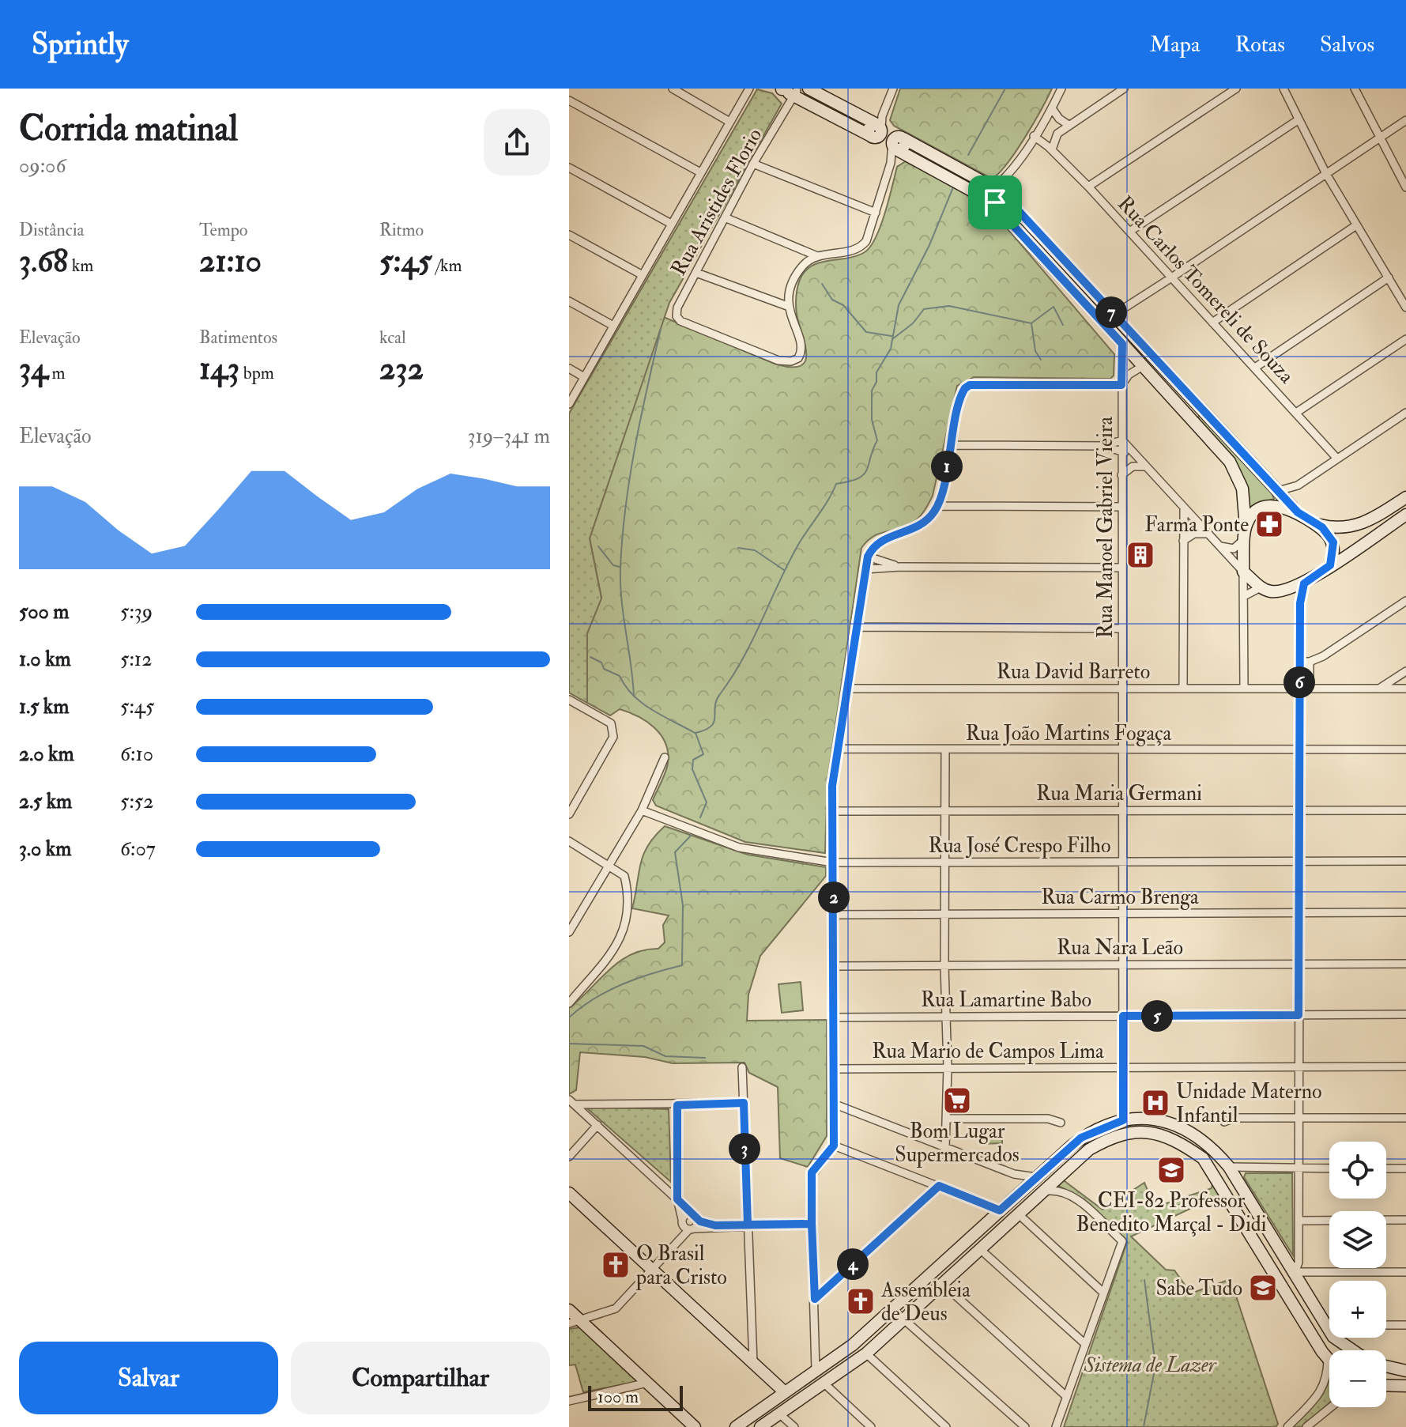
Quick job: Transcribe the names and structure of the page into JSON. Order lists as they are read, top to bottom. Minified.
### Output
{"streets":{"street":["Rua Aristides Florio","Rua Carlos Tomereli de Souza","Rua Manoel Gabriel Vieira","Rua David Barreto","Rua João Martins Fogaça","Rua Maria Germani","Rua José Crespo Filho","Rua Carmo Brenga","Rua Nara Leão","Rua Lamartine Babo","Rua Mario de Campos Lima"]},"crossings":[["Rua Manoel Gabriel Vieira","Rua David Barreto"],["Rua Manoel Gabriel Vieira","Rua João Martins Fogaça"],["Rua Manoel Gabriel Vieira","Rua Maria Germani"],["Rua Manoel Gabriel Vieira","Rua José Crespo Filho"],["Rua Manoel Gabriel Vieira","Rua Carmo Brenga"],["Rua Manoel Gabriel Vieira","Rua Nara Leão"],["Rua Manoel Gabriel Vieira","Rua Lamartine Babo"],["Rua Manoel Gabriel Vieira","Rua Mario de Campos Lima"]],"parks":["Sistema de Lazer"],"places":{"pharmacy":["Farma Ponte"],"building":["ㅤ"],"supermarket":["Bom Lugar Supermercados"],"hospital":["Unidade Materno Infantil"],"school or university":["CEI-82 Professor Benedito Marçal - Didi","Sabe Tudo"],"church":["O Brasil para Cristo","Assembleia de Deus"]},"scale_bar":"100 m","page":{"header":"Sprintly","nav":["Mapa","Rotas","Salvos"],"heading":["Corrida matinal","09:06"],"stats":[["Distância","3.68 km"],["Tempo","21:10"],["Ritmo","5:45 /km"],["Elevação","34 m"],["Batimentos","143 bpm"],["kcal","232"]],"pins":["7","1","6","2","5","3","4"],"chart":["Elevação","319–341 m"],"list":[{"name":"500 m","note":"5:39"},{"name":"1.0 km","note":"5:12"},{"name":"1.5 km","note":"5:45"},{"name":"2.0 km","note":"6:10"},{"name":"2.5 km","note":"5:52"},{"name":"3.0 km","note":"6:07"}],"map_buttons":["+","−"],"buttons":["Salvar","Compartilhar"],"scale":"100 m"}}
